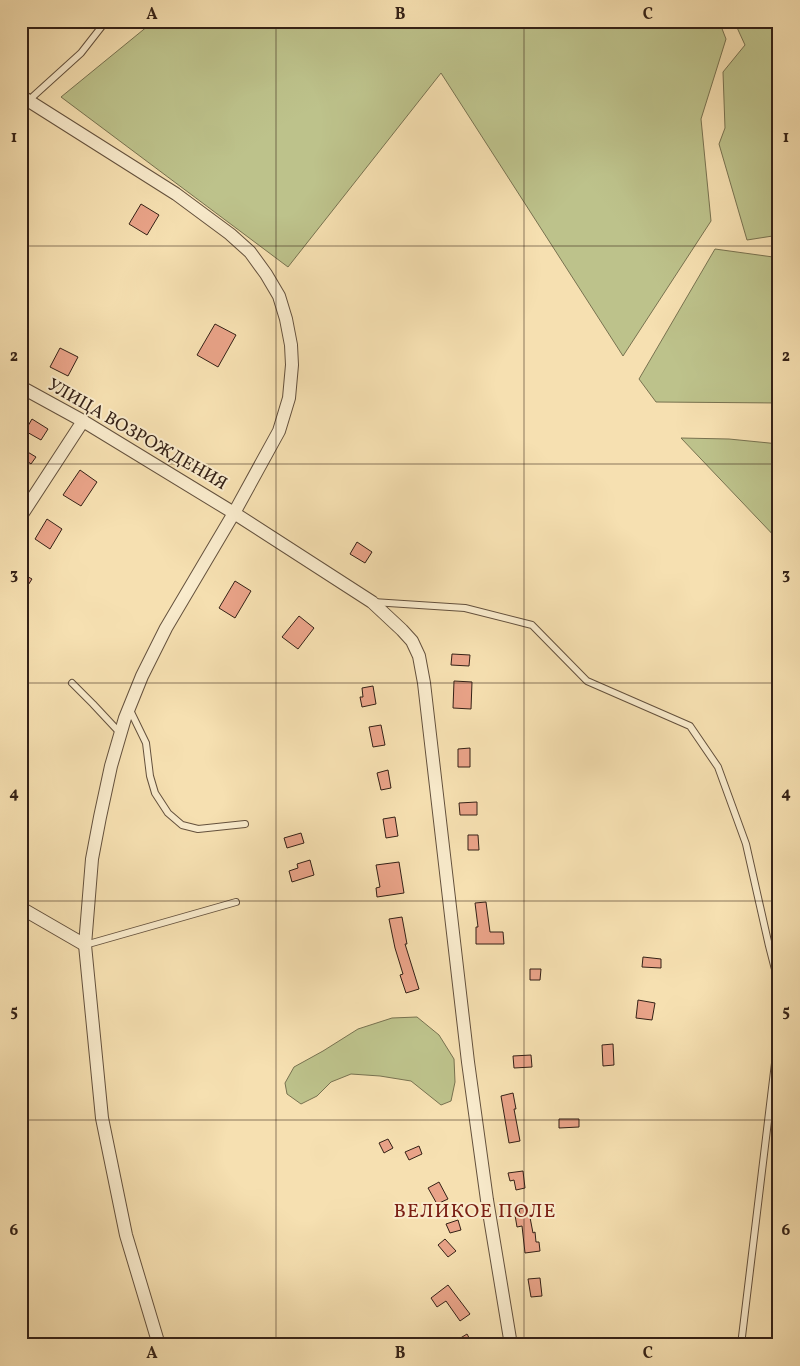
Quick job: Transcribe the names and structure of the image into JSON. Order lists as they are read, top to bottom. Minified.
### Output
{"streets":{"street":["УЛИЦА ВОЗРОЖДЕНИЯ"]},"districts":["ВЕЛИКОЕ ПОЛЕ"],"grid":{"columns":["A","B","C"],"rows":["1","2","3","4","5","6"]}}
